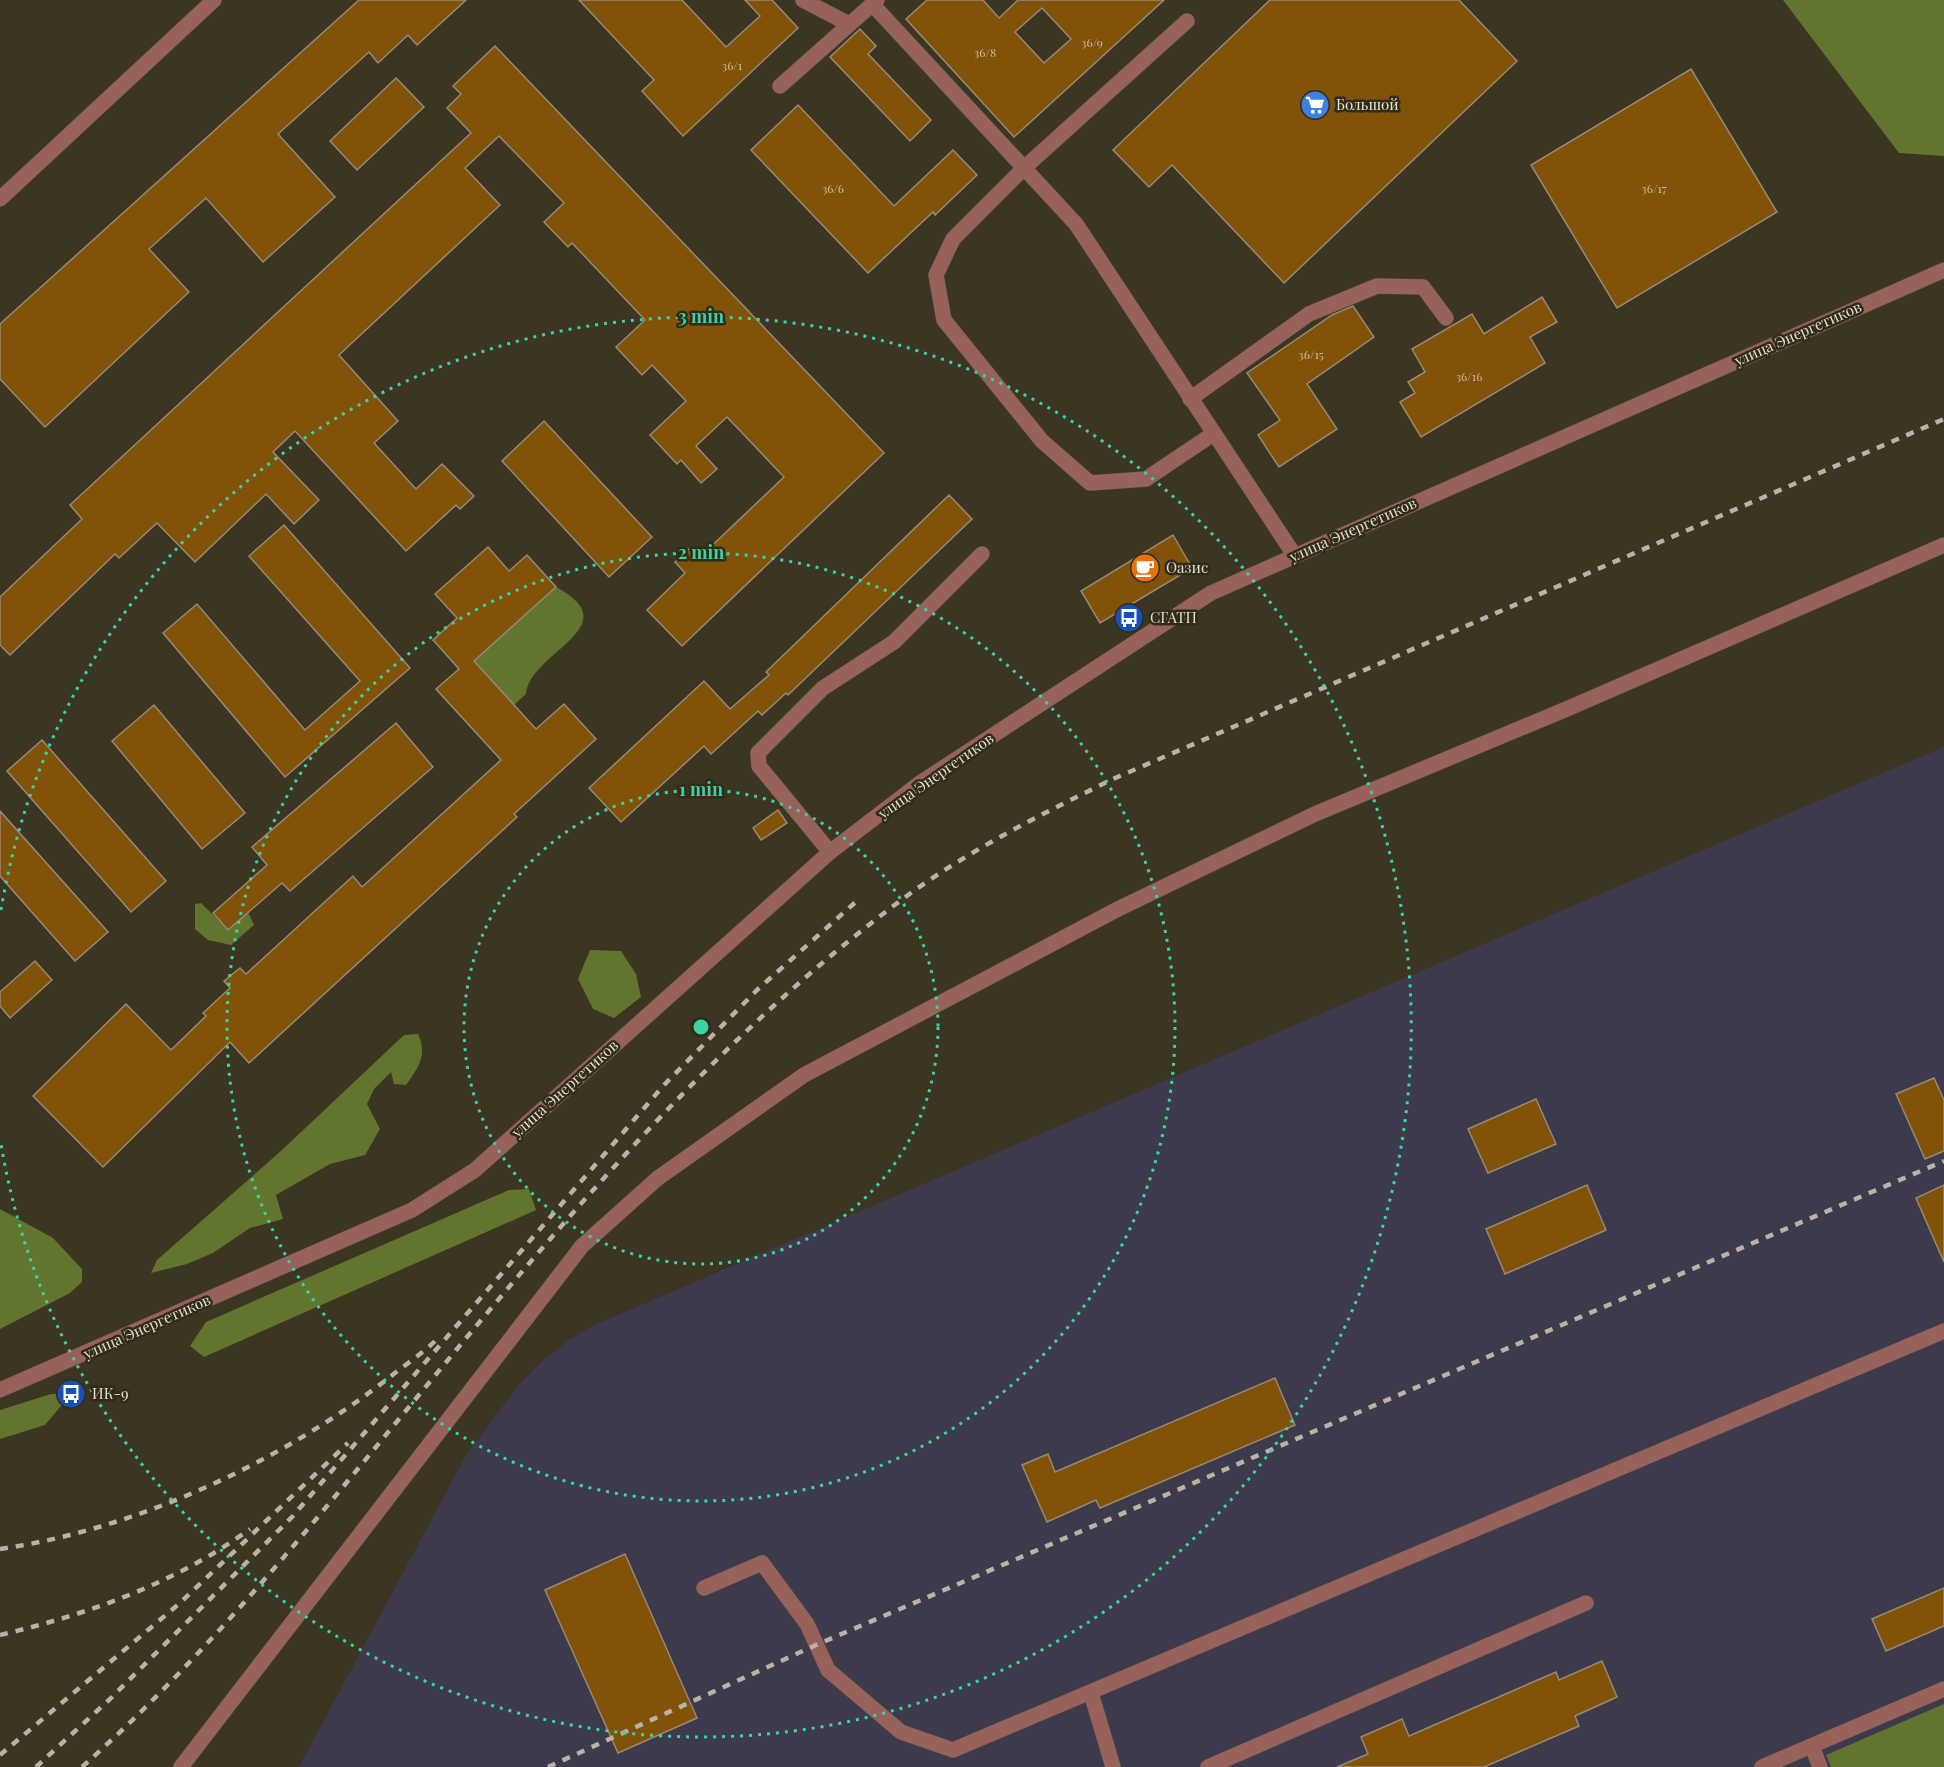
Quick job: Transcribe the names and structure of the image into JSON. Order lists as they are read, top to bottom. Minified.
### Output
{"streets":{"street":["улица Энергетиков"]},"places":{"supermarket":["Большой"],"cafe":["Оазис"],"bus stop":["СГАТП","ИК-9"]},"house_numbers":["36/9","36/8","36/1","36/6","36/17","36/15","36/16"],"rings":["3 min","2 min","1 min"]}
